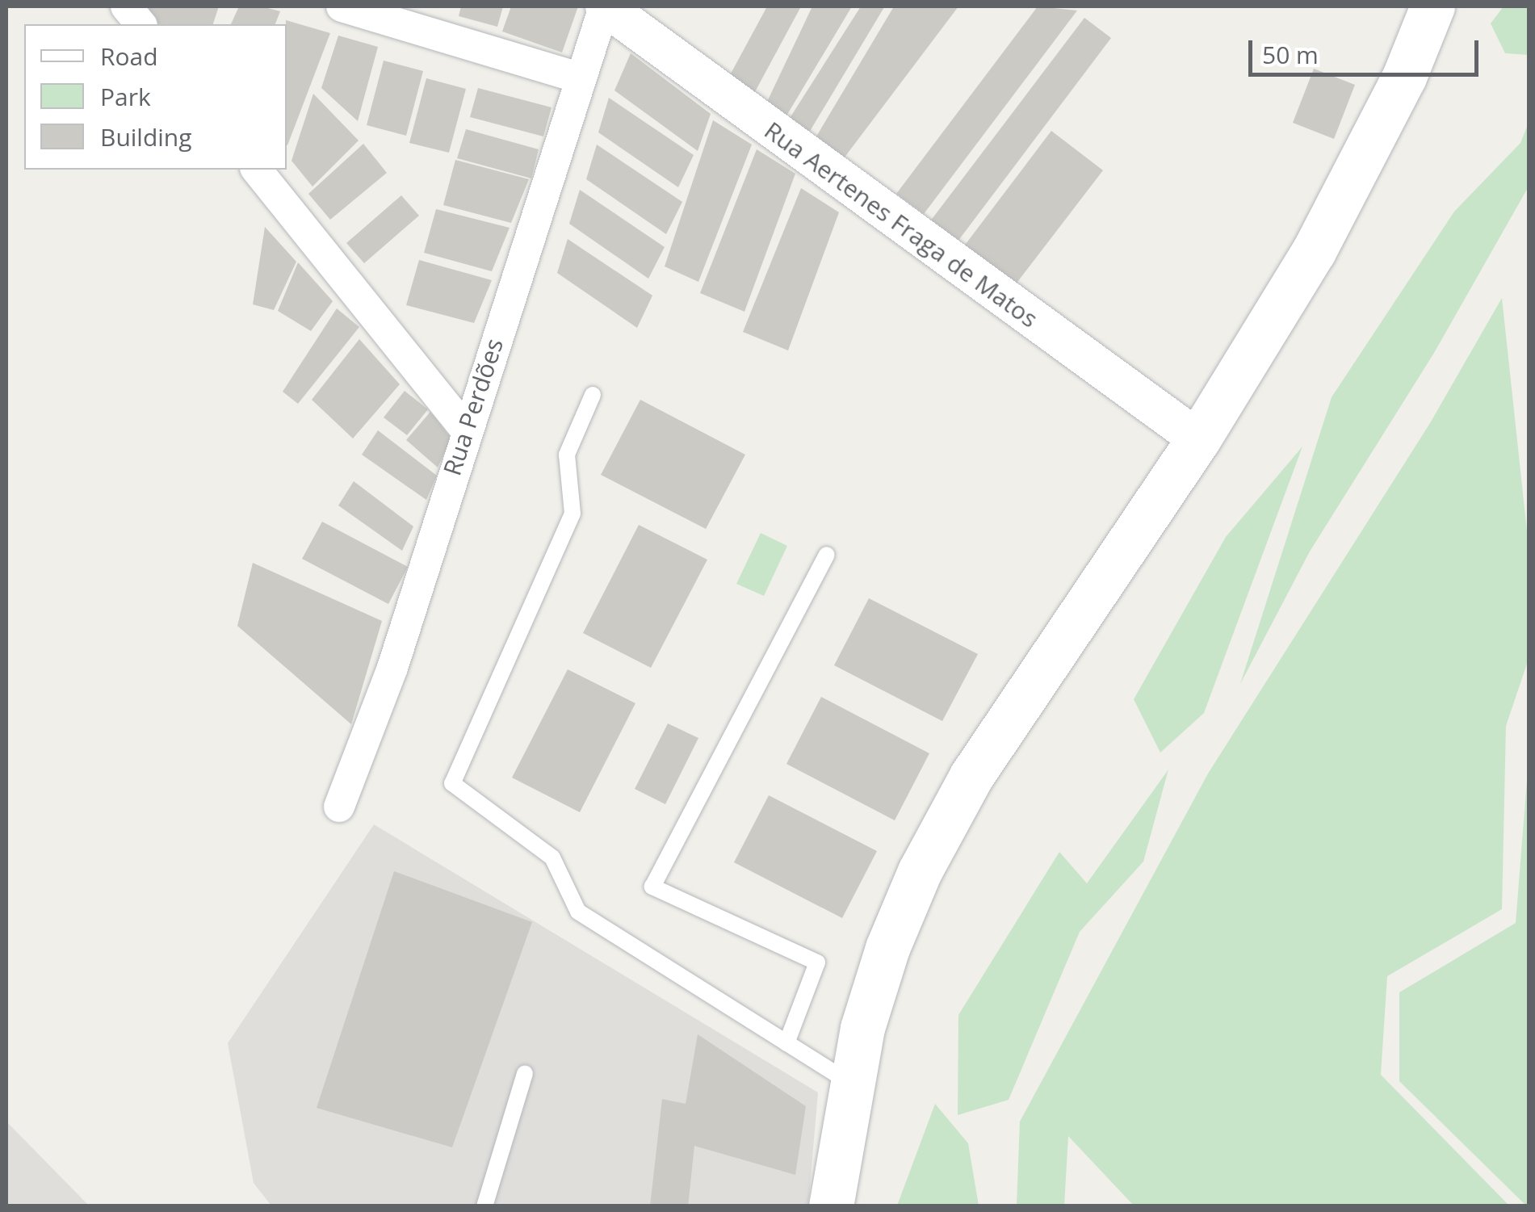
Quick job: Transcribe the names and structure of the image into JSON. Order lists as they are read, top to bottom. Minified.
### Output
{"streets":{"street":["Rua Aertenes Fraga de Matos","Rua Perdões"]},"crossings":[["Rua Aertenes Fraga de Matos","Rua Perdões"]],"legend":["Road","Park","Building"],"scale_bar":"50 m"}
